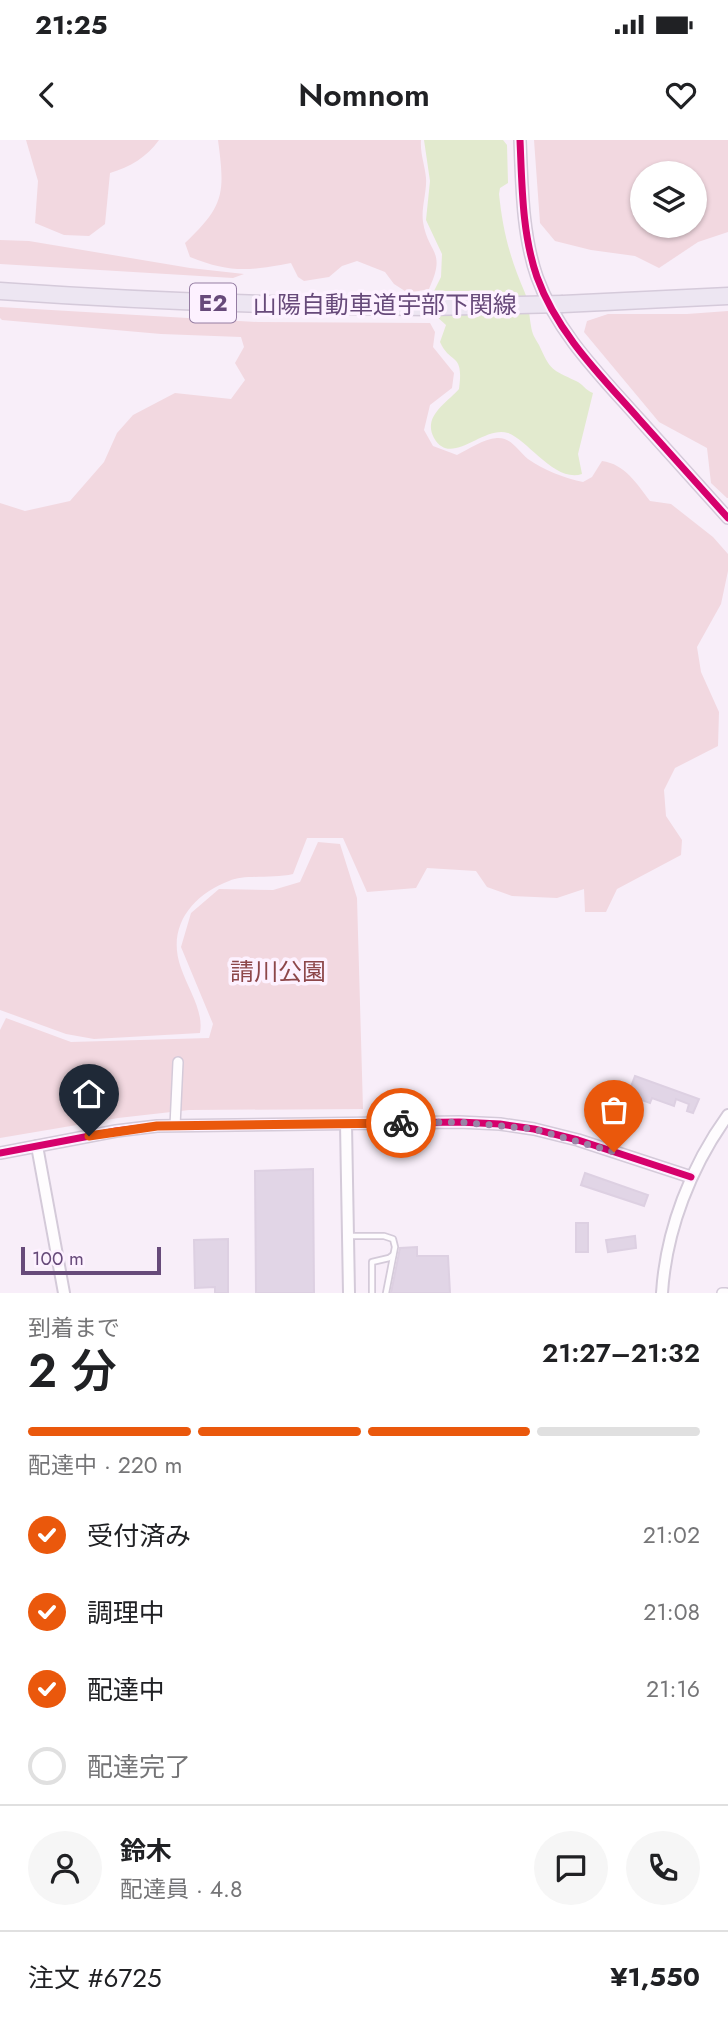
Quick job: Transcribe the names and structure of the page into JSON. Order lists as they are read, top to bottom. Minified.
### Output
{"streets":{"highway":["E2","山陽自動車道宇部下関線"]},"parks":["請川公園"],"scale_bar":"100 m","page":{"status":"21:25","header":"Nomnom","scale":"100 m","heading":["2 分","到着まで","21:27–21:32"],"panel":["鈴木","配達員 · 4.8","注文 #6725","¥1,550"],"bar":"配達中 · 220 m","list":[["受付済み","21:02"],["調理中","21:08"],["配達中","21:16"],"配達完了"]}}
